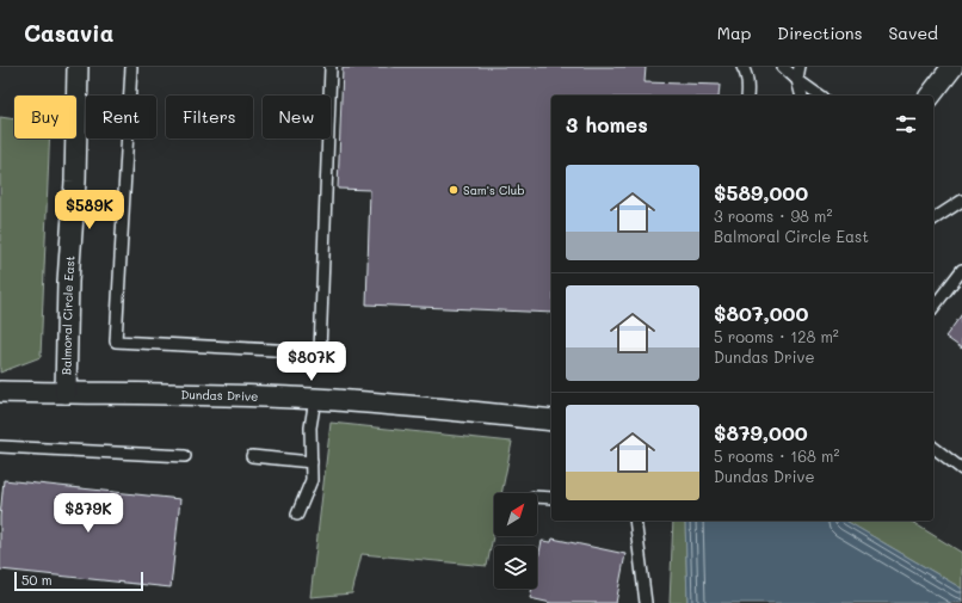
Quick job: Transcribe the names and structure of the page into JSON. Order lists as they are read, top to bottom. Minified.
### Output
{"streets":{"street":["Balmoral Circle East","Dundas Drive"]},"crossings":[["Balmoral Circle East","Dundas Drive"]],"places":["Sam's Club"],"scale_bar":"50 m","north":"top right","page":{"header":"Casavia","nav":["Map","Directions","Saved"],"chip":["Buy","Rent","Filters","New"],"heading":"3 homes","list":[{"name":"$589,000","note":"3 rooms · 98 m² · Balmoral Circle East"},{"name":"$807,000","note":"5 rooms · 128 m² · Dundas Drive"},{"name":"$879,000","note":"5 rooms · 168 m² · Dundas Drive"}],"price":["$589K","$807K","$879K"],"scale":"50 m"}}
